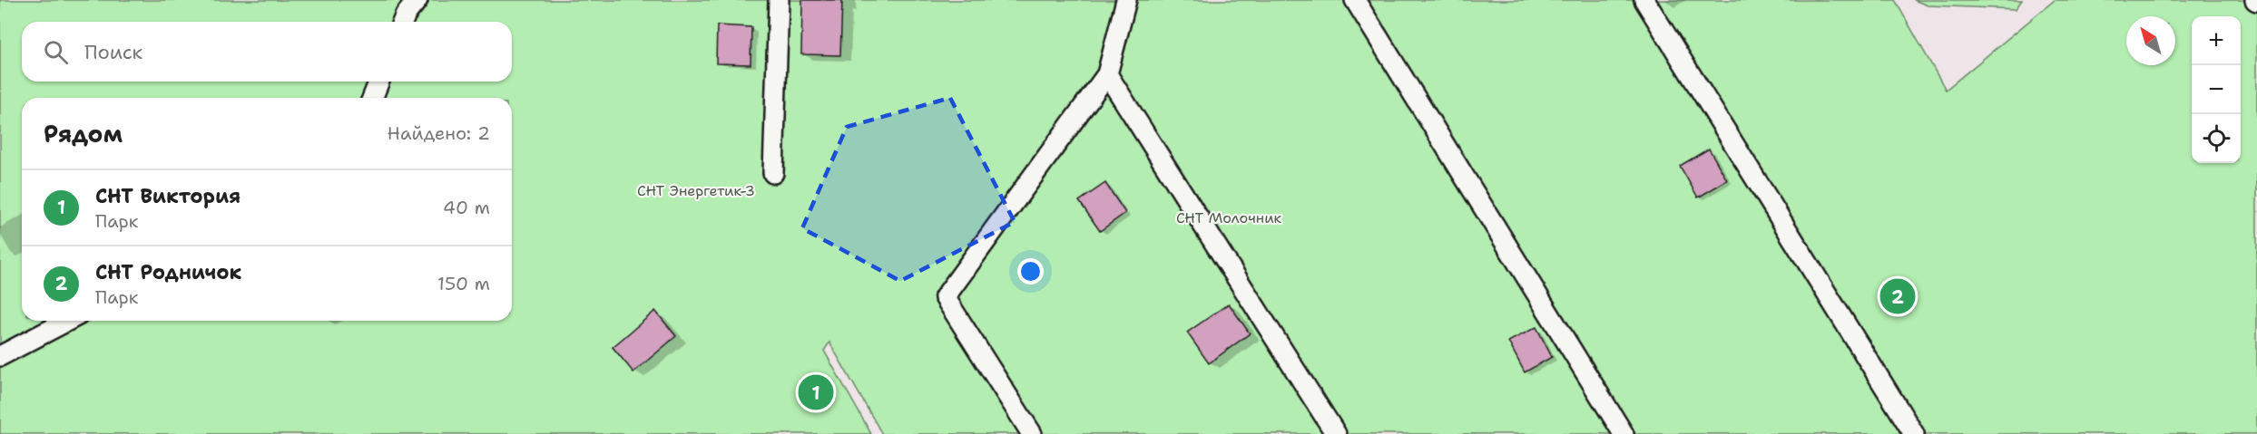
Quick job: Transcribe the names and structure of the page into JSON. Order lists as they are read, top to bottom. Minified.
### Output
{"parks":["СНТ Энергетик-3","СНТ Молочник"],"north":"top left","page":{"map_buttons":["+","−"],"search":"Поиск","heading":["Рядом","Найдено: 2"],"list":[{"mark":"1","name":"СНТ Виктория","note":"Парк","value":"40 m"},{"mark":"2","name":"СНТ Родничок","note":"Парк","value":"150 m"}],"pins":["2","1"]}}
